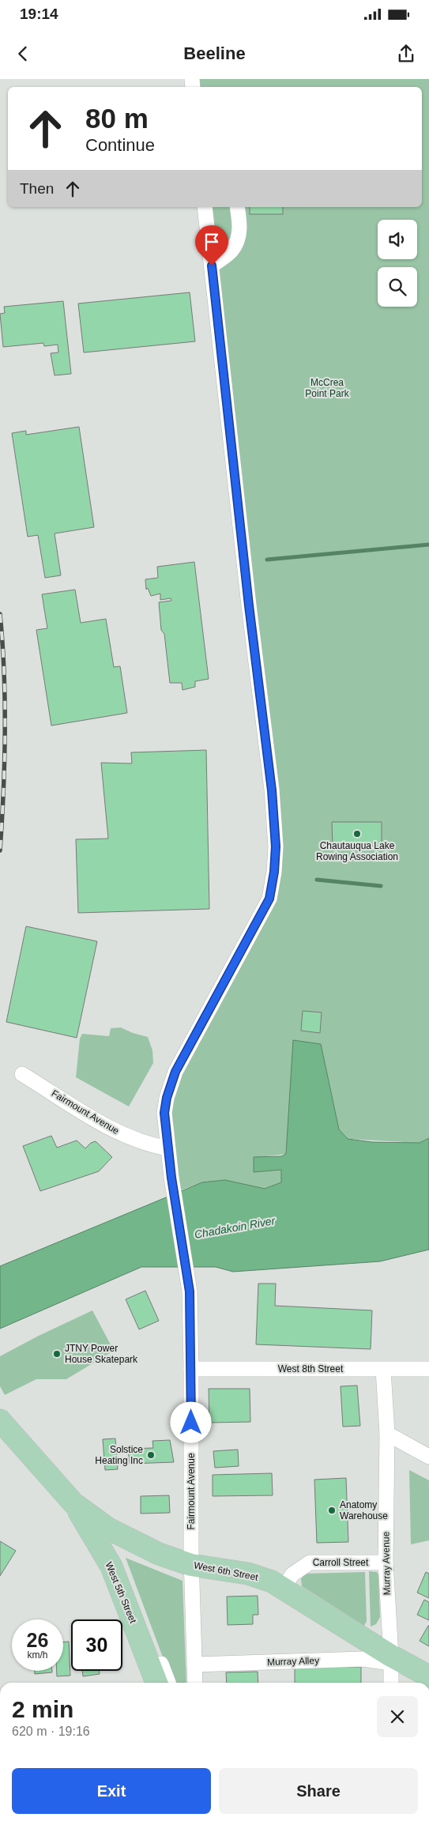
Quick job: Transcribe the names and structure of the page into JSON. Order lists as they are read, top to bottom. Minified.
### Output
{"streets":{"main road":["West 6th Street","West 5th Street"],"street":["Fairmount Avenue","West 8th Street","Carroll Street","Murray Avenue","Murray Alley"]},"crossings":[["Fairmount Avenue","West 8th Street"],["Fairmount Avenue","West 6th Street"],["Fairmount Avenue","Murray Alley"],["West 8th Street","Murray Avenue"],["Carroll Street","Murray Avenue"],["Carroll Street","West 6th Street"],["Murray Avenue","West 6th Street"],["Murray Avenue","Murray Alley"],["West 6th Street","West 5th Street"],["West 6th Street","Murray Alley"]],"water":["Chadakoin River"],"parks":["McCrea Point Park"],"places":["Chautauqua Lake Rowing Association","JTNY Power House Skatepark","Solstice Heating Inc","Anatomy Warehouse"],"page":{"status":"19:14","header":"Beeline","turn":["80 m","Continue"],"then":"Then","speed":"26 km/h","limit":"30","heading":["2 min","620 m · 19:16"],"buttons":["Exit","Share"]}}
